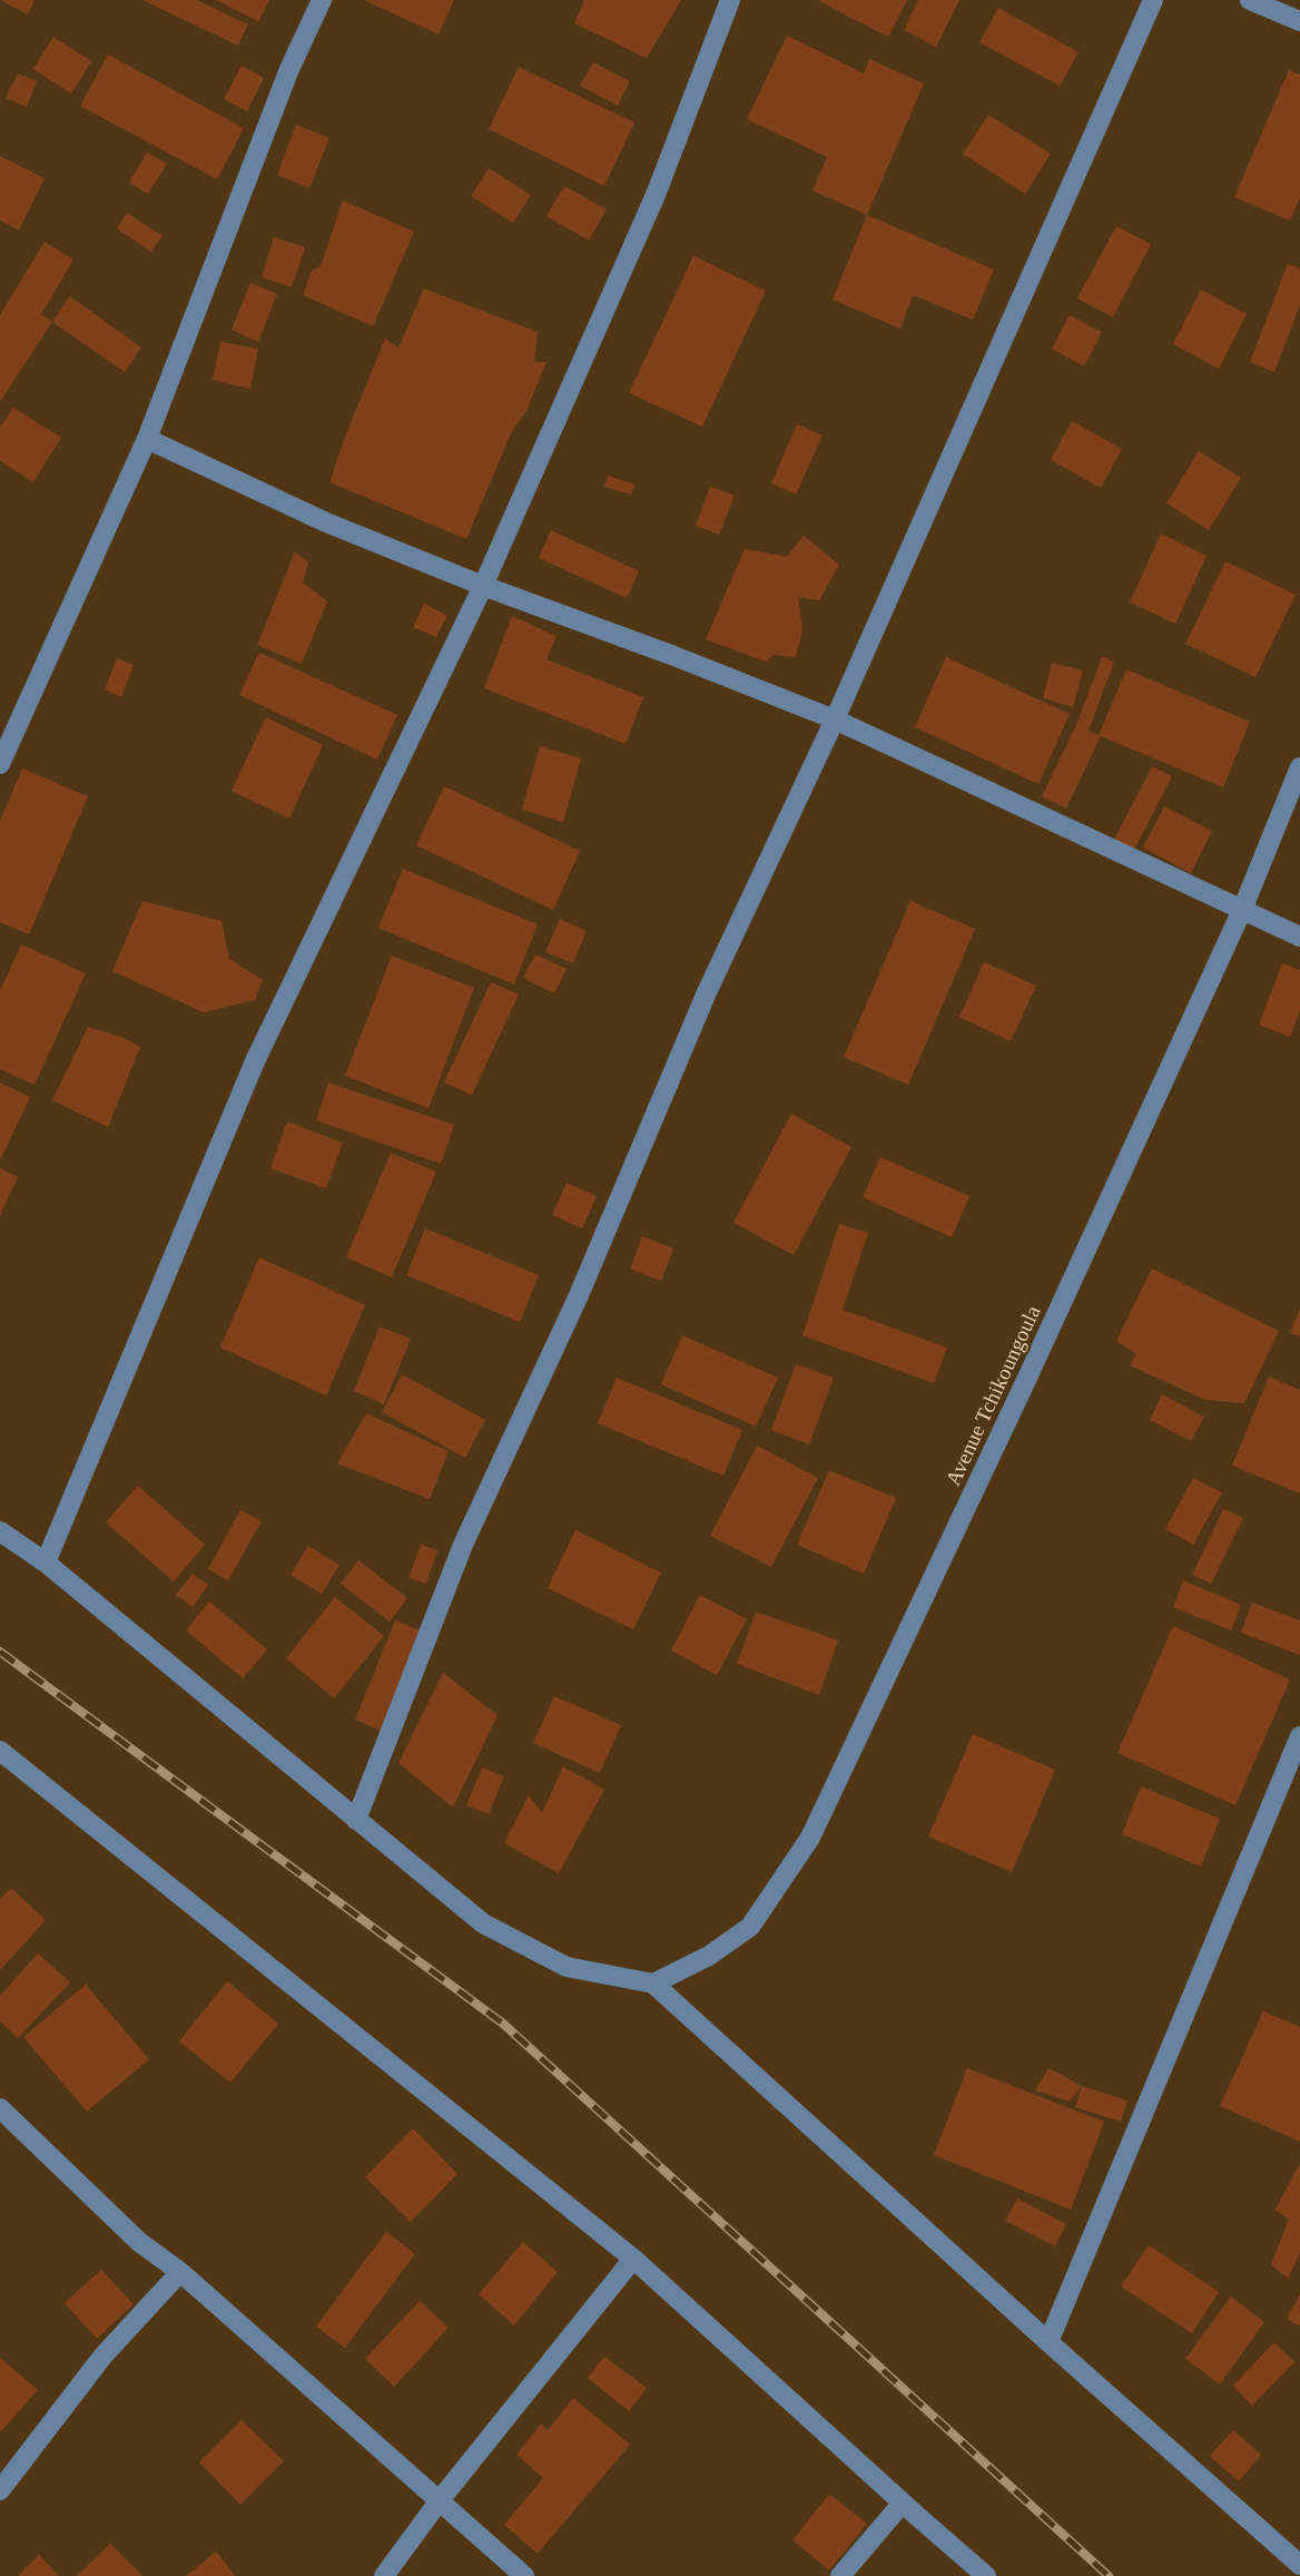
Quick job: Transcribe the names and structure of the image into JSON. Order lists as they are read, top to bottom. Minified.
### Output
{"streets":{"street":["Avenue Tchikoungoula"]}}
